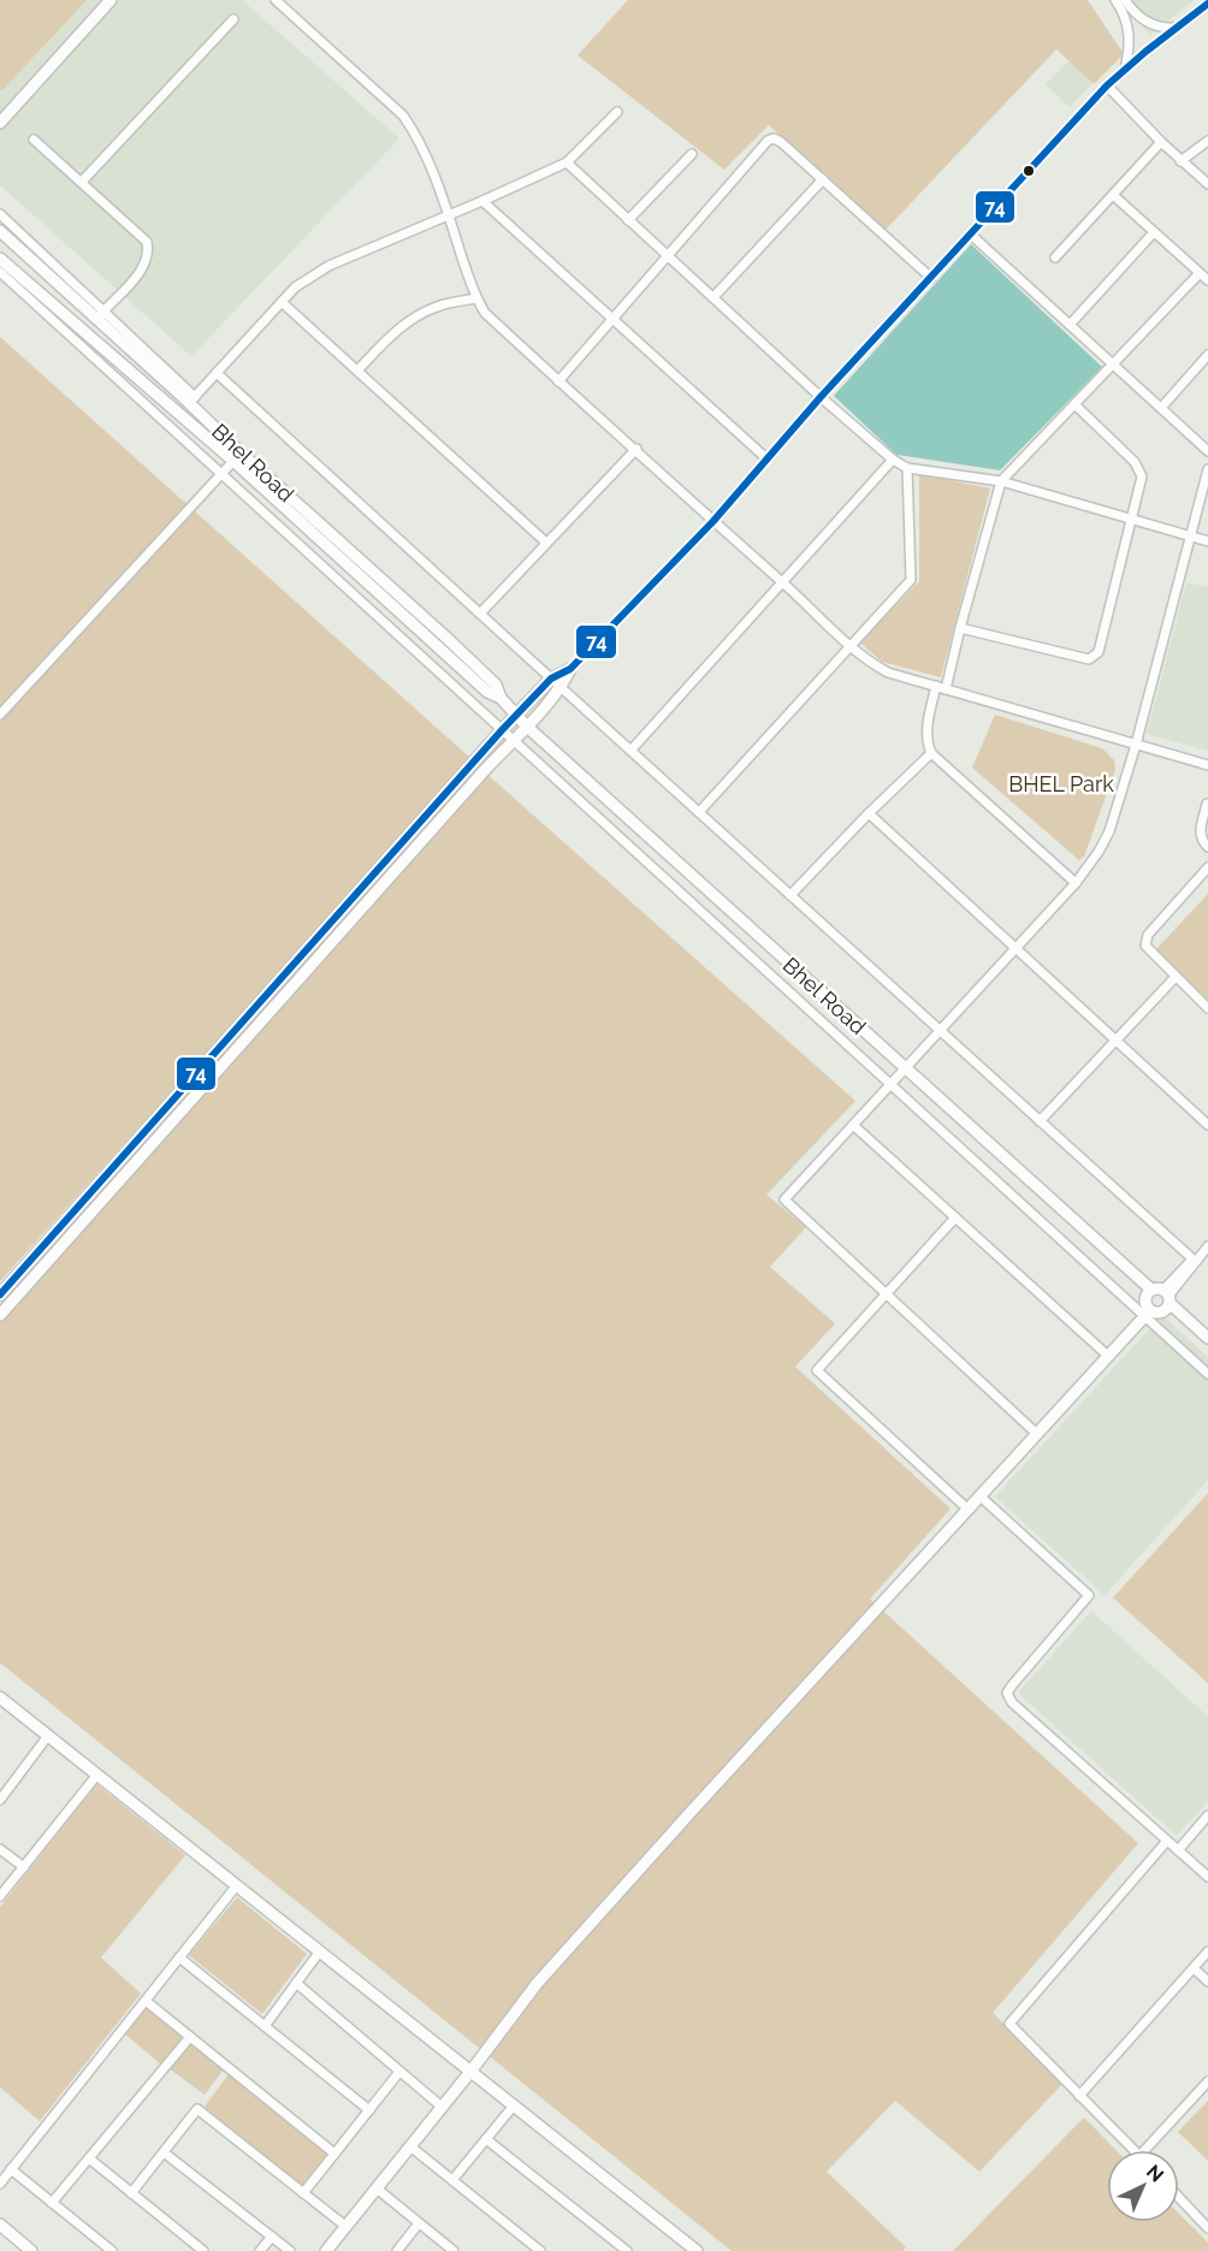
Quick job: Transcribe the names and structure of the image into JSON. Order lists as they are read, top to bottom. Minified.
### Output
{"streets":{"street":["Bhel Road"]},"parks":["BHEL Park"],"lines":["transit line 74"],"north":"top right"}
